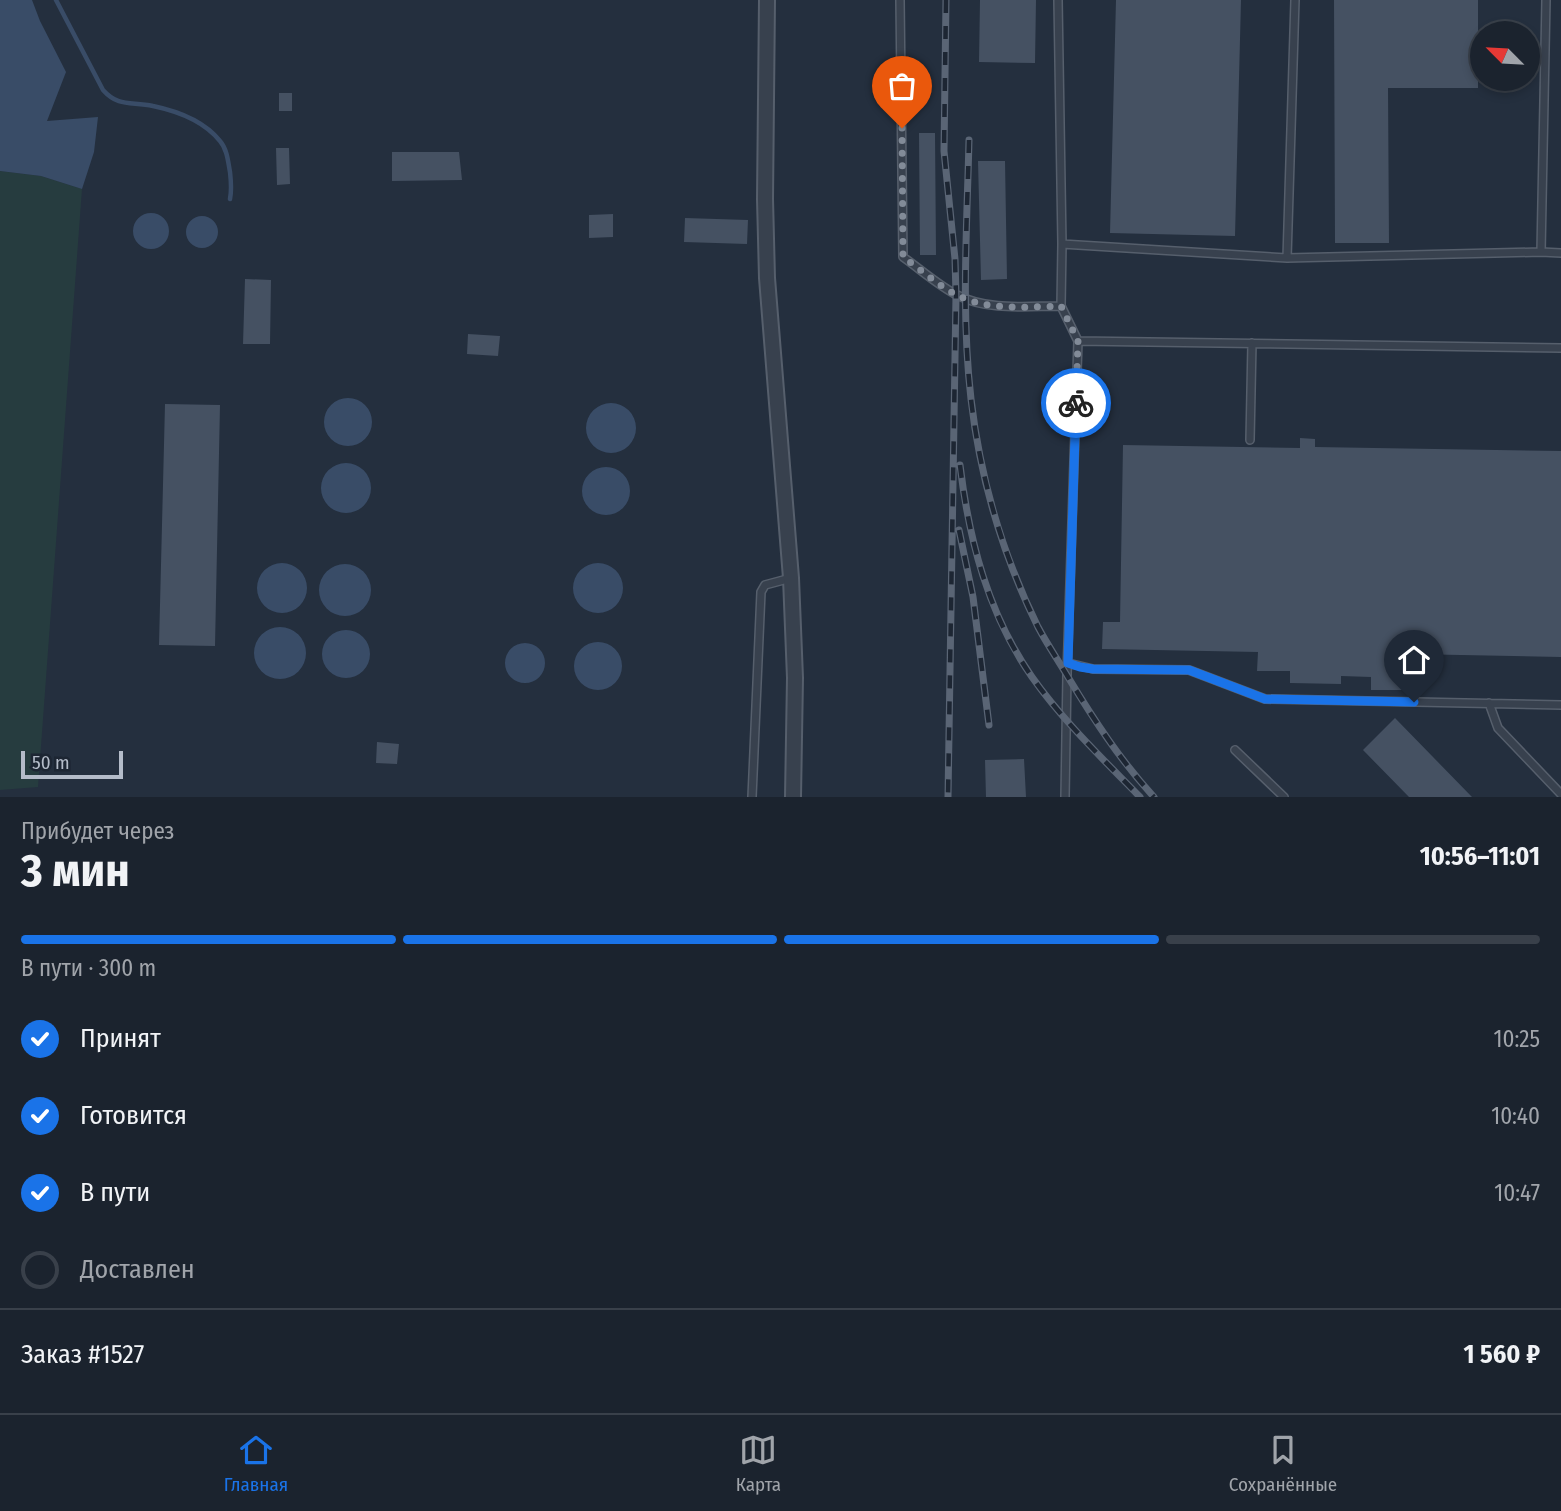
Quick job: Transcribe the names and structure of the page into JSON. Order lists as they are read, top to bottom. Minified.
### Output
{"scale_bar":"50 m","north":"top left","page":{"scale":"50 m","heading":["3 мин","Прибудет через","10:56–11:01"],"panel":["Заказ #1527","1 560 ₽"],"bar":"В пути · 300 m","list":[["Принят","10:25"],["Готовится","10:40"],["В пути","10:47"],"Доставлен"],"tabs":["Главная","Карта","Сохранённые"]}}
